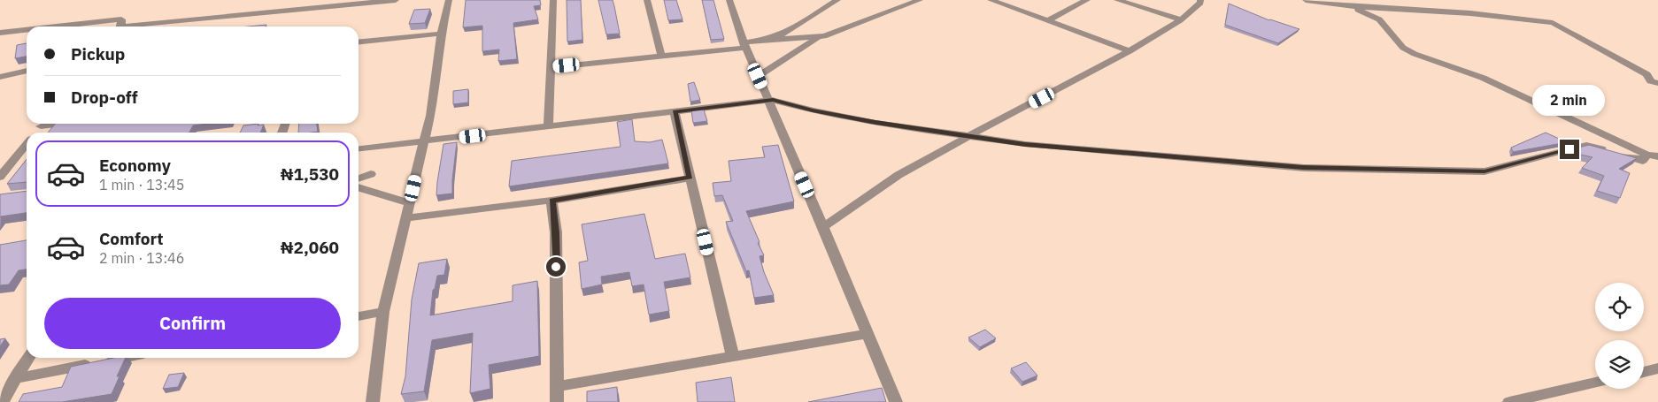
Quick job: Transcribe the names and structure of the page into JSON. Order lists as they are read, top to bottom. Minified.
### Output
{"page":{"banner":["Pickup","Drop-off"],"bubble":"2 min","list":[{"name":"Economy","note":"1 min · 13:45","value":"₦1,530"},{"name":"Comfort","note":"2 min · 13:46","value":"₦2,060"}],"buttons":"Confirm"}}
